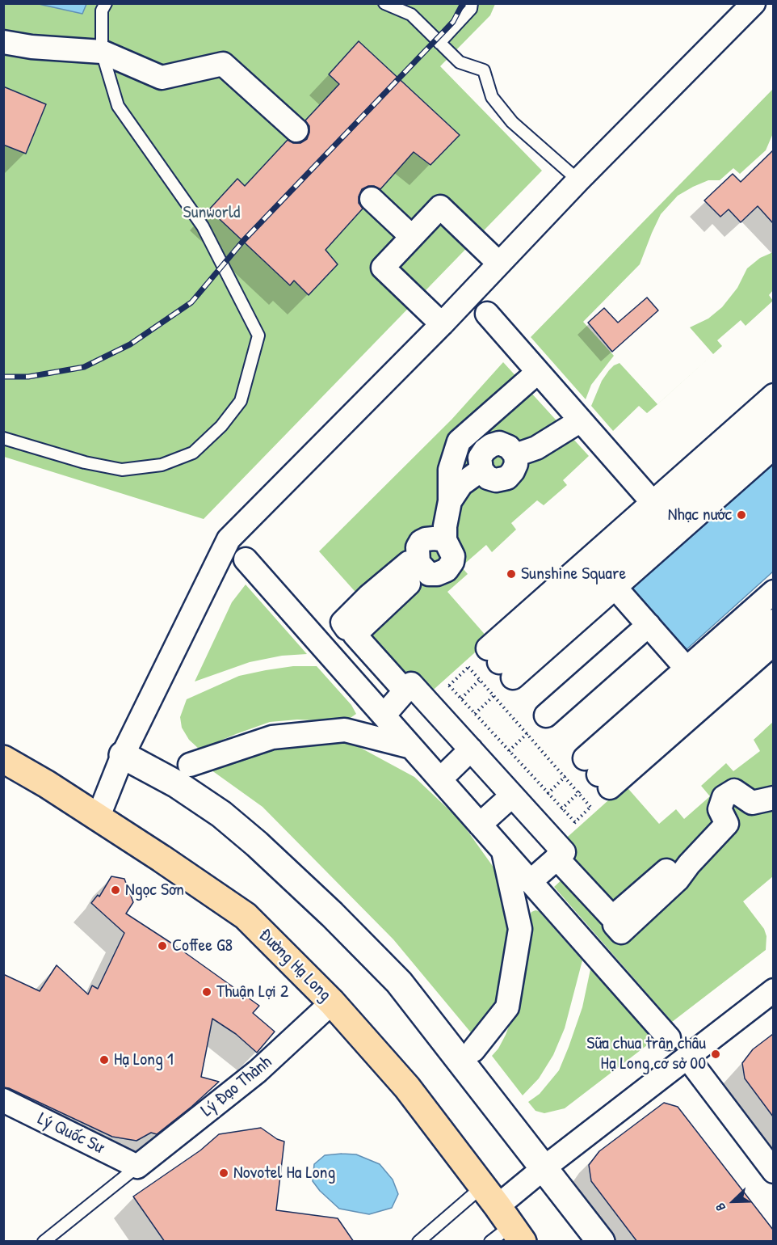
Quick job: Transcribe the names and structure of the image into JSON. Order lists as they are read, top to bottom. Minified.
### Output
{"streets":{"main road":["Đường Hạ Long"],"street":["Lý Đạo Thành","Lý Quốc Sư"]},"crossings":[["Đường Hạ Long","Lý Đạo Thành"],["Lý Đạo Thành","Lý Quốc Sư"]],"parks":["Sunworld"],"places":["Nhạc nước","Sunshine Square","Ngọc Sơn","Coffee G8","Thuận Lợi 2","Sữa chua trân châu Hạ Long cơ sở 00","Hạ Long 1","Novotel Ha Long"],"north":"bottom left"}
